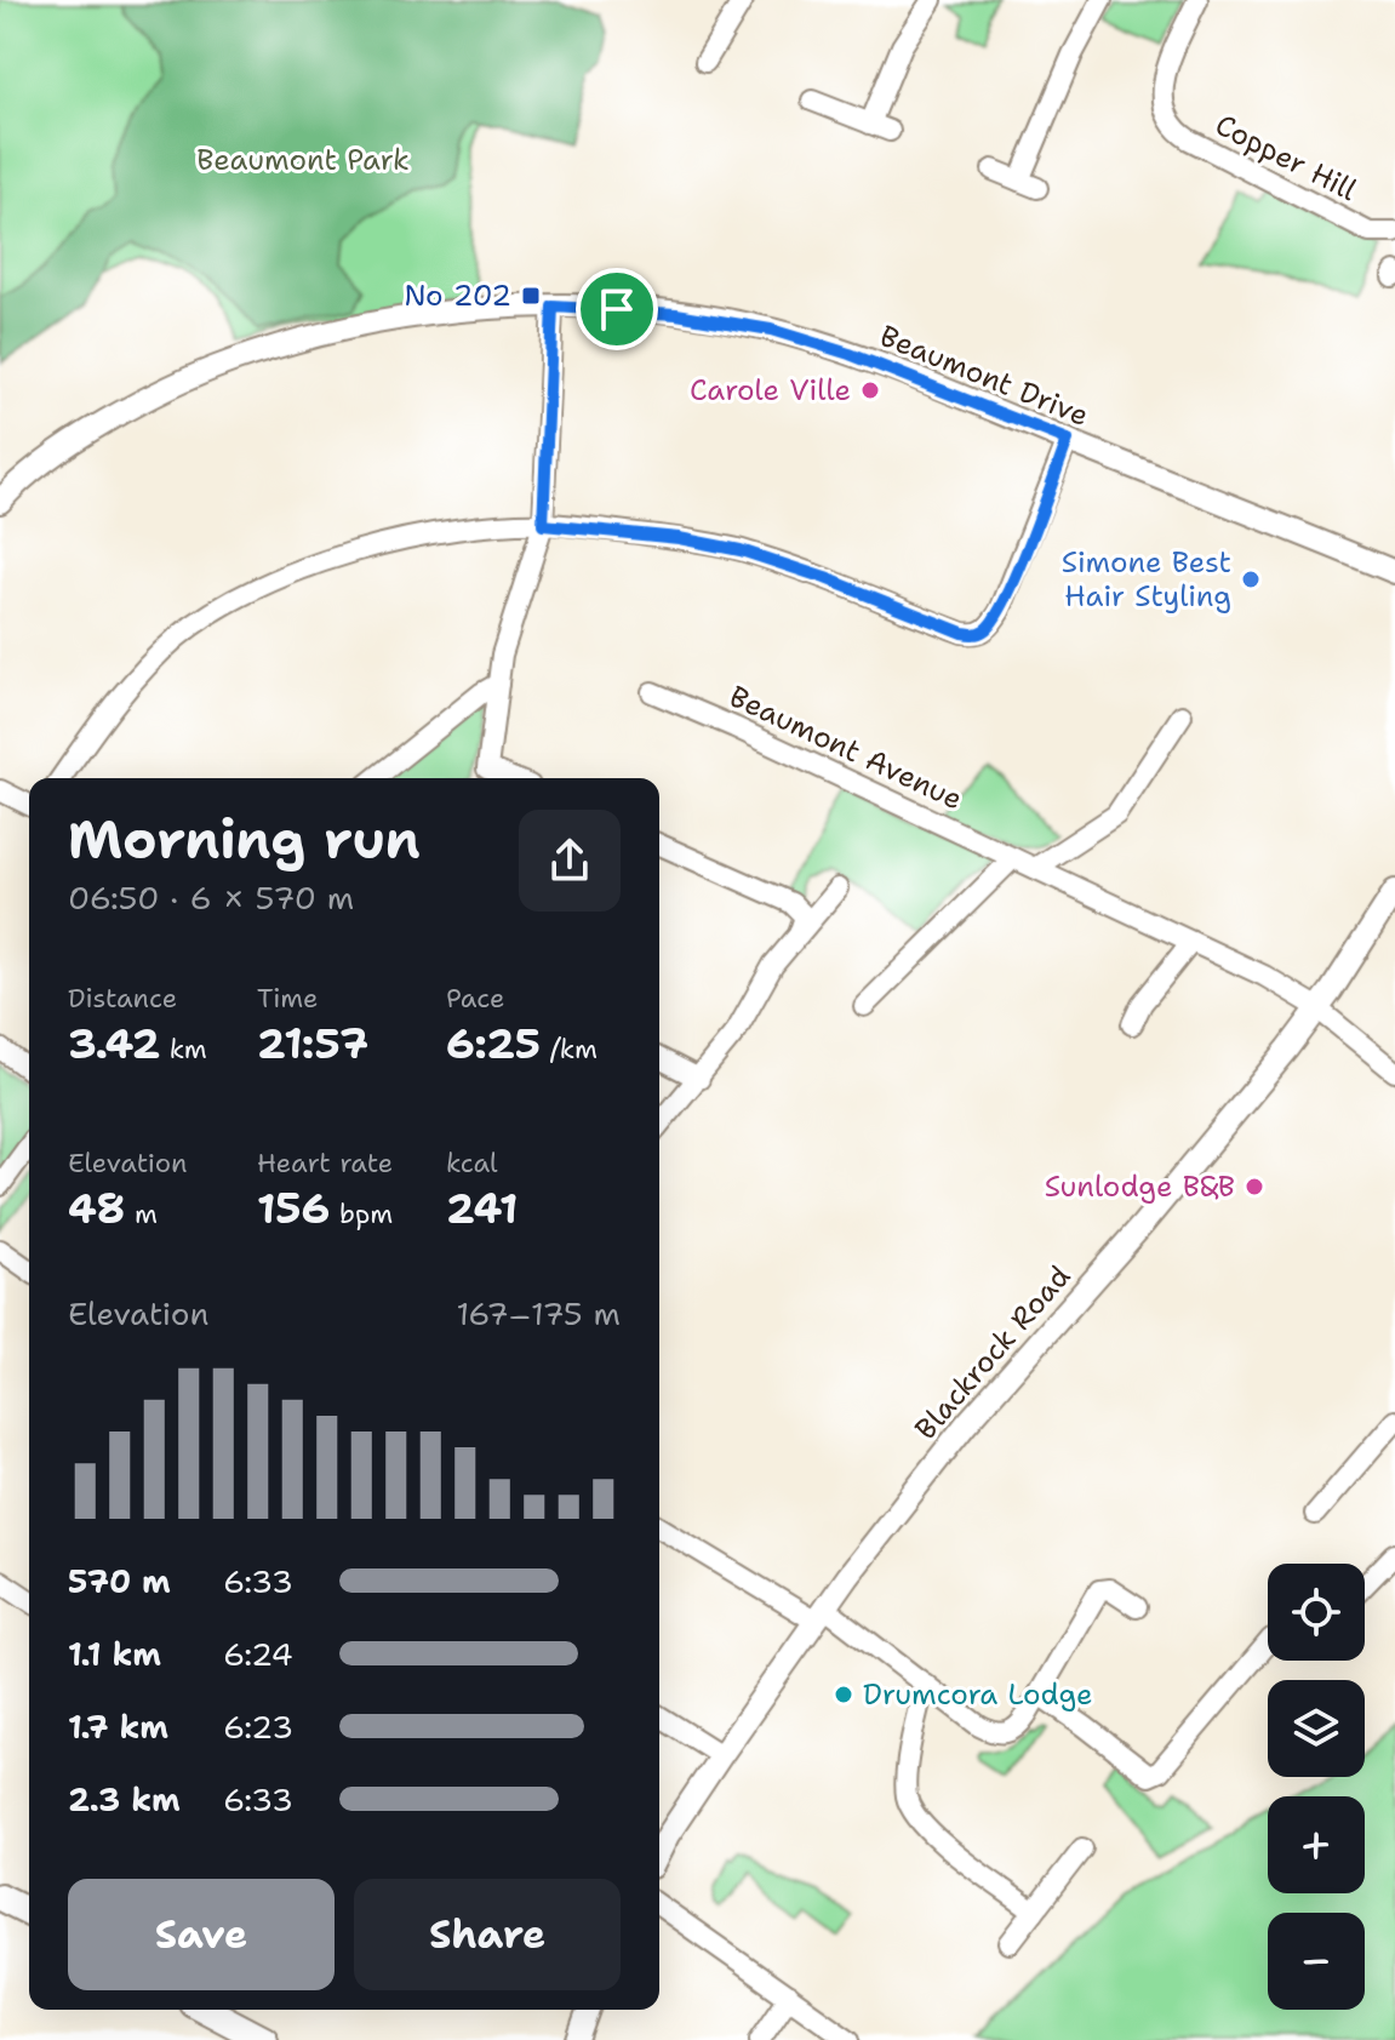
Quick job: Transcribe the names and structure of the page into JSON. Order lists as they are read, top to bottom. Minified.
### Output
{"streets":{"street":["Copper Hill","Beaumont Drive","Beaumont Avenue","Blackrock Road"]},"crossings":[["Beaumont Avenue","Blackrock Road"]],"parks":["Beaumont Park"],"places":{"transit":["No 202"],"other":["Carole Ville","Simone Best Hair Styling","Sunlodge B&B","Drumcora Lodge"]},"page":{"heading":["Morning run","06:50 · 6 × 570 m"],"stats":[["Distance","3.42 km"],["Time","21:57"],["Pace","6:25 /km"],["Elevation","48 m"],["Heart rate","156 bpm"],["kcal","241"]],"chart":["Elevation","167–175 m"],"list":[{"name":"570 m","note":"6:33"},{"name":"1.1 km","note":"6:24"},{"name":"1.7 km","note":"6:23"},{"name":"2.3 km","note":"6:33"}],"map_buttons":["+","−"],"buttons":["Save","Share"]}}
